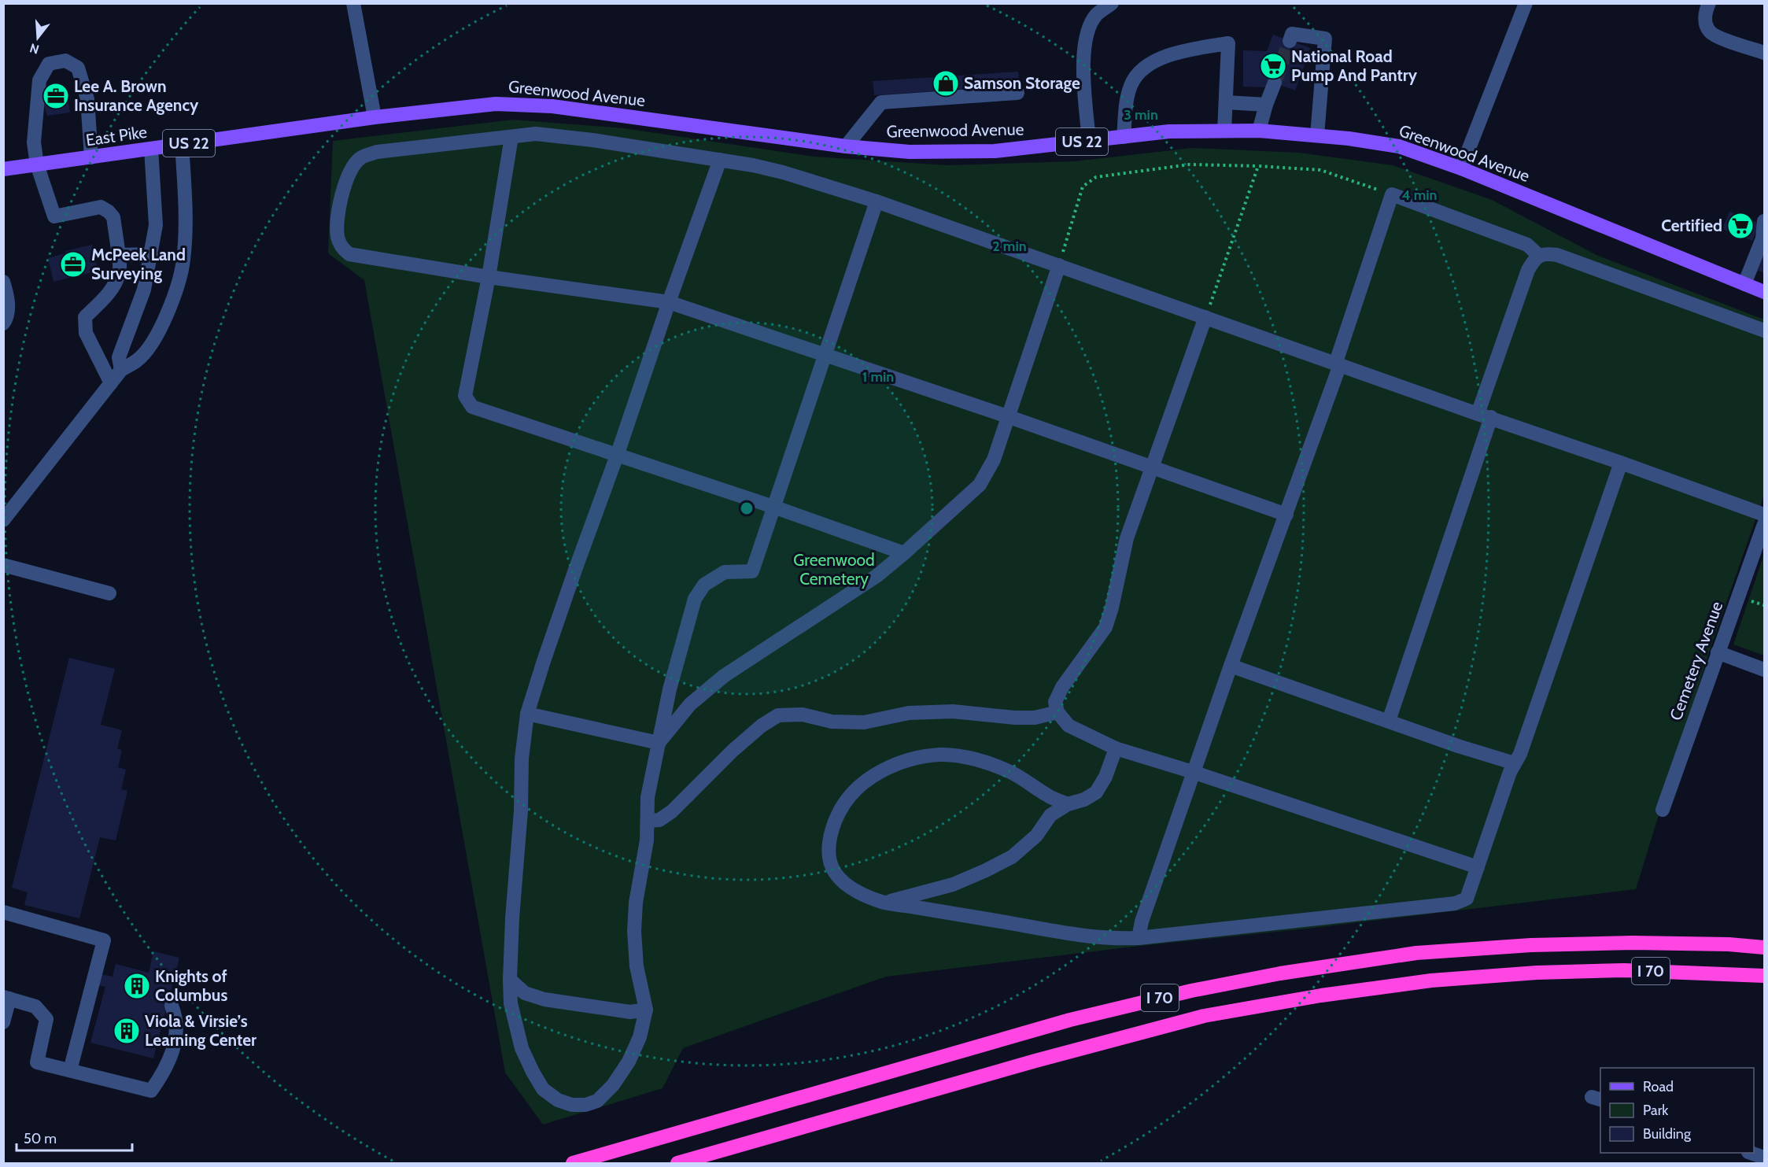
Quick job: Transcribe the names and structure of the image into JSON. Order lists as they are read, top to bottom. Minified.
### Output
{"streets":{"highway":["I 70"],"main road":["Greenwood Avenue","East Pike","US 22"],"street":["Cemetery Avenue"]},"crossings":[["Greenwood Avenue","East Pike"]],"parks":["Greenwood Cemetery"],"places":{"supermarket":["National Road Pump And Pantry","Certified"],"shop":["Samson Storage"],"office":["Lee A. Brown Insurance Agency","McPeek Land Surveying"],"building":["Knights of Columbus","Viola & Virsie’s Learning Center"]},"legend":["Road","Park","Building"],"scale_bar":"50 m","north":"bottom","rings":["3 min","4 min","2 min","1 min"]}
